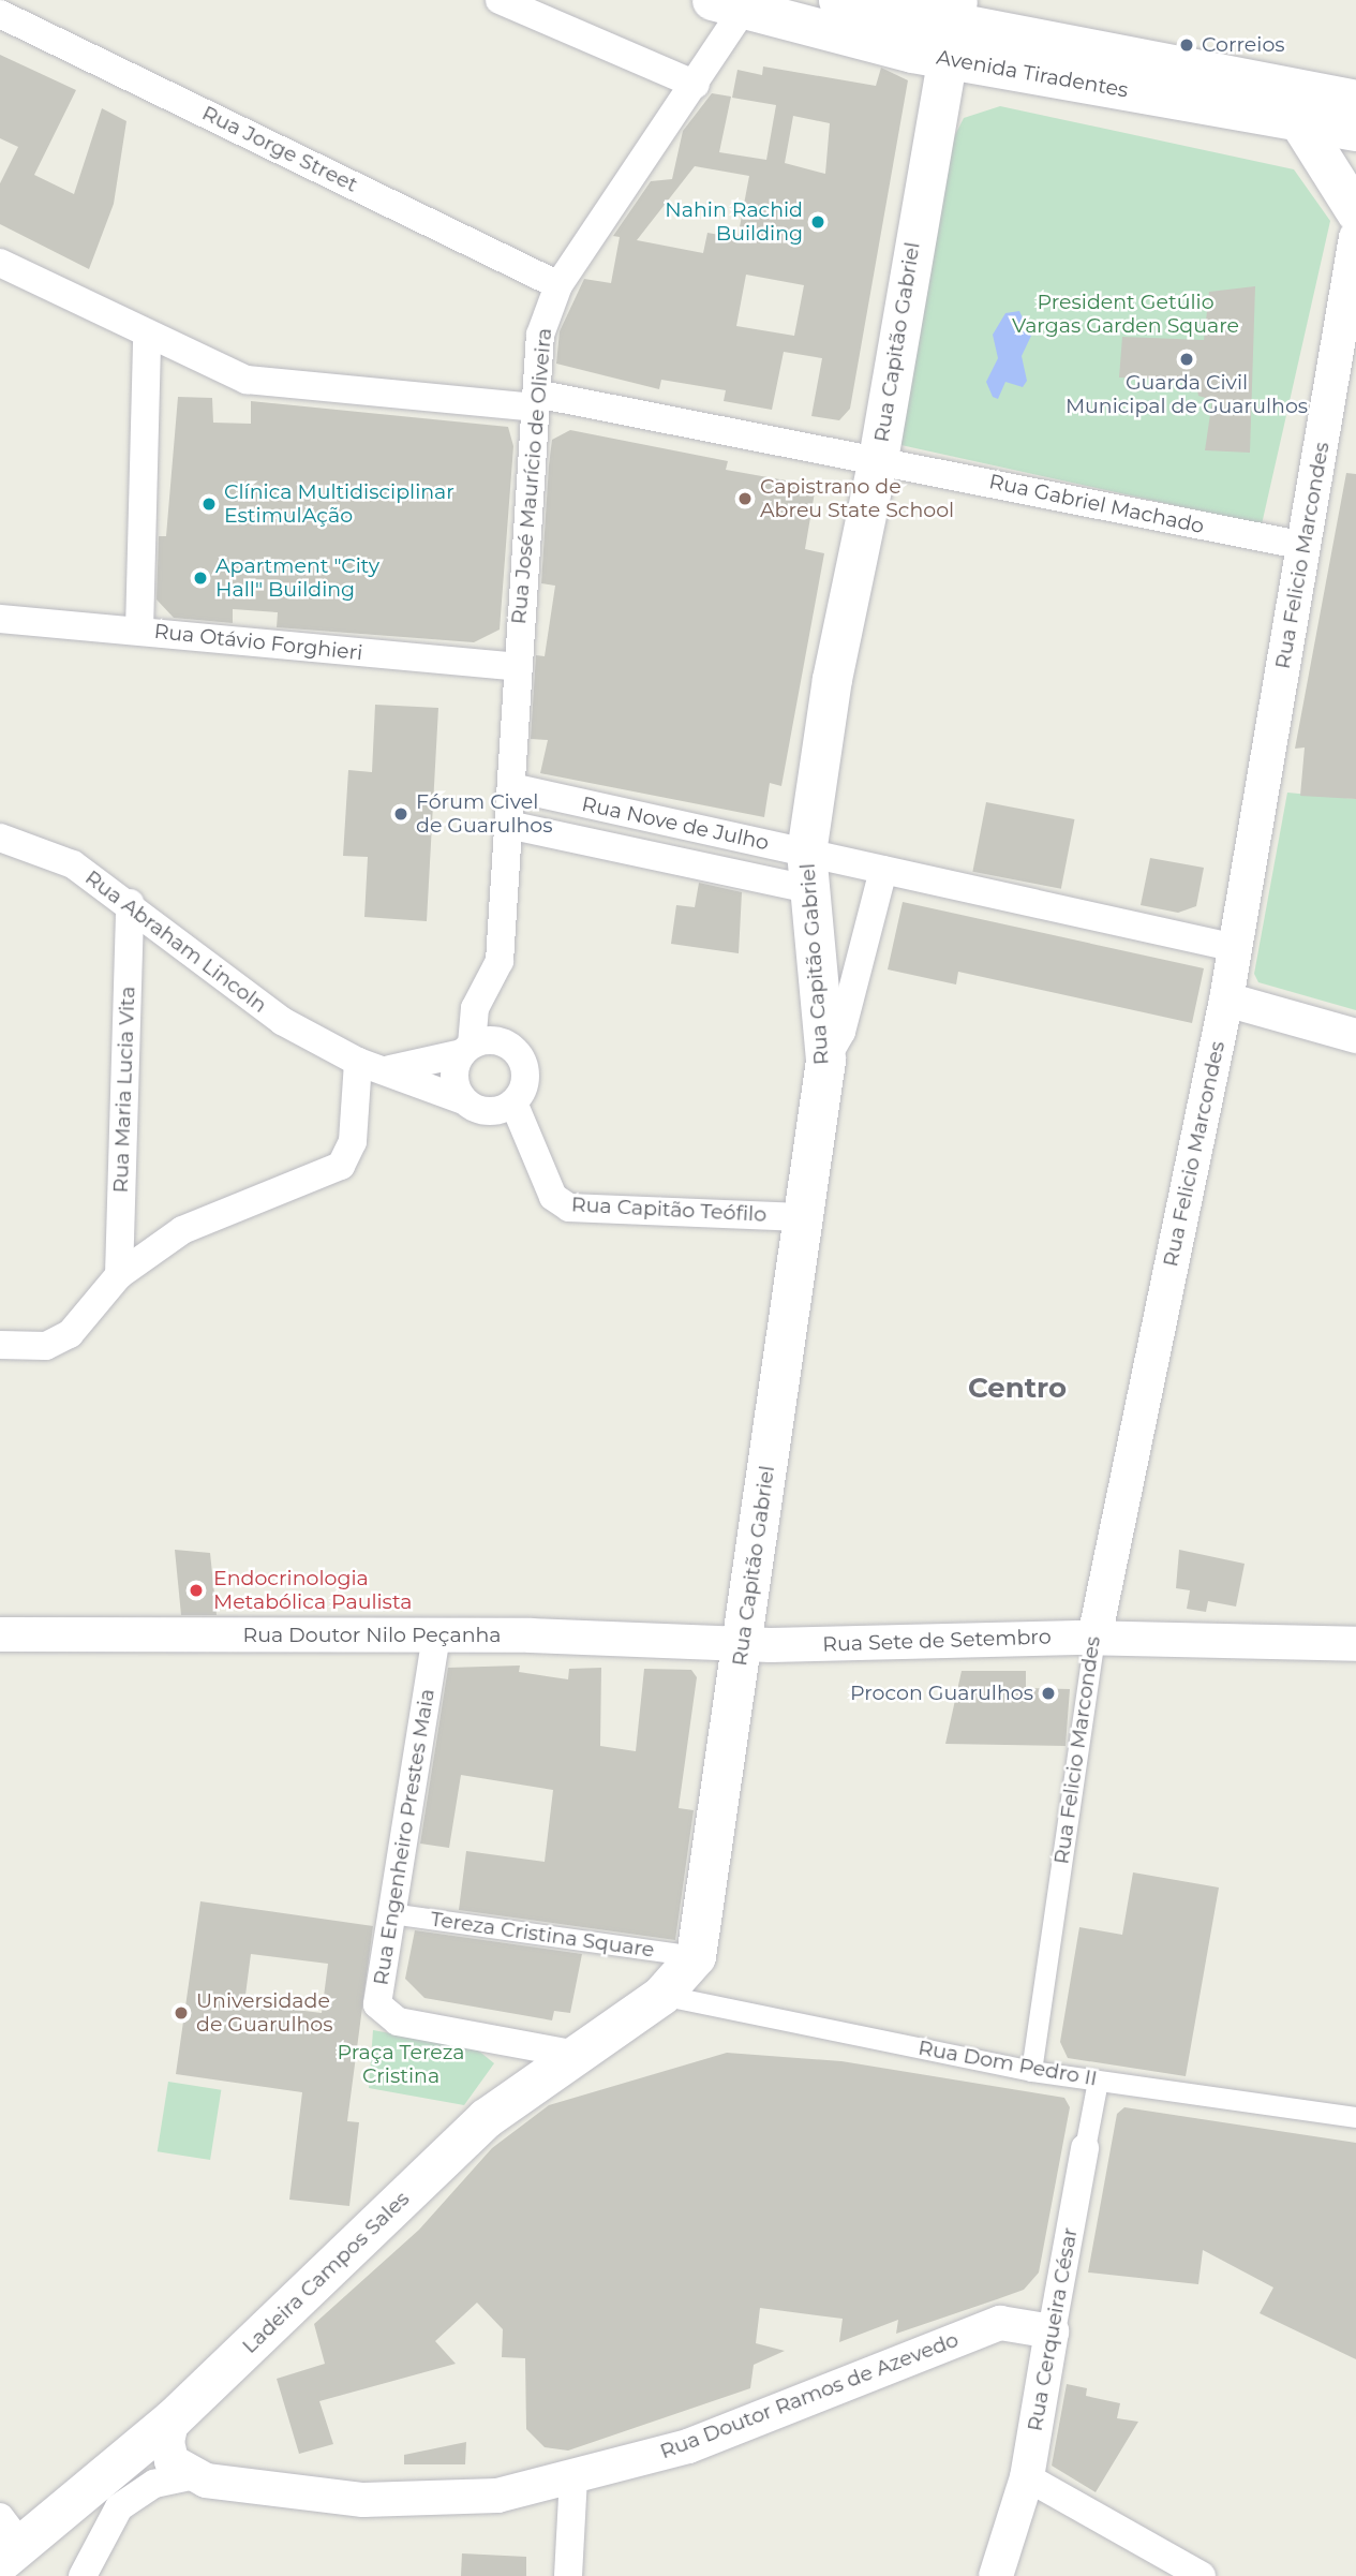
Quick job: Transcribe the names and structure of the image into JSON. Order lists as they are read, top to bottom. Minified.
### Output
{"streets":{"main road":["Avenida Tiradentes","Rua Capitão Gabriel","Ladeira Campos Sales"],"street":["Rua Jorge Street","Rua José Maurício de Oliveira","Rua Gabriel Machado","Rua Felicio Marcondes","Rua Otávio Forghieri","Rua Nove de Julho","Rua Abraham Lincoln","Rua Maria Lucia Vita","Rua Capitão Teófilo","Rua Doutor Nilo Peçanha","Rua Sete de Setembro","Rua Engenheiro Prestes Maia","Tereza Cristina Square","Rua Dom Pedro II","Rua Cerqueira César","Rua Doutor Ramos de Azevedo"]},"crossings":[["Avenida Tiradentes","Rua Capitão Gabriel"],["Avenida Tiradentes","Rua José Maurício de Oliveira"],["Rua Jorge Street","Rua José Maurício de Oliveira"],["Rua Capitão Gabriel","Rua Gabriel Machado"],["Rua Capitão Gabriel","Rua Nove de Julho"],["Rua Capitão Gabriel","Rua Capitão Teófilo"],["Rua Capitão Gabriel","Rua Doutor Nilo Peçanha"],["Rua Capitão Gabriel","Rua Sete de Setembro"],["Rua Capitão Gabriel","Tereza Cristina Square"],["Rua José Maurício de Oliveira","Rua Gabriel Machado"],["Rua José Maurício de Oliveira","Rua Otávio Forghieri"],["Rua José Maurício de Oliveira","Rua Nove de Julho"],["Rua José Maurício de Oliveira","Rua Abraham Lincoln"],["Rua José Maurício de Oliveira","Rua Capitão Teófilo"],["Rua Gabriel Machado","Rua Felicio Marcondes"],["Rua Felicio Marcondes","Rua Nove de Julho"],["Rua Felicio Marcondes","Rua Sete de Setembro"],["Rua Felicio Marcondes","Rua Dom Pedro II"],["Rua Abraham Lincoln","Rua Maria Lucia Vita"],["Rua Abraham Lincoln","Rua Capitão Teófilo"],["Rua Doutor Nilo Peçanha","Rua Sete de Setembro"],["Rua Doutor Nilo Peçanha","Rua Engenheiro Prestes Maia"],["Rua Engenheiro Prestes Maia","Tereza Cristina Square"],["Rua Engenheiro Prestes Maia","Ladeira Campos Sales"],["Rua Dom Pedro II","Ladeira Campos Sales"],["Rua Dom Pedro II","Rua Cerqueira César"],["Rua Cerqueira César","Rua Doutor Ramos de Azevedo"]],"districts":["Centro"],"parks":["President Getúlio Vargas Garden Square","Praça Tereza Cristina"],"places":["Correios","Nahin Rachid Building","Guarda Civil Municipal de Guarulhos","Capistrano de Abreu State School","Clínica Multidisciplinar EstimulAção","Apartment \"City Hall\" Building","Fórum Civel de Guarulhos","Endocrinologia Metabólica Paulista","Procon Guarulhos","Universidade de Guarulhos"]}
